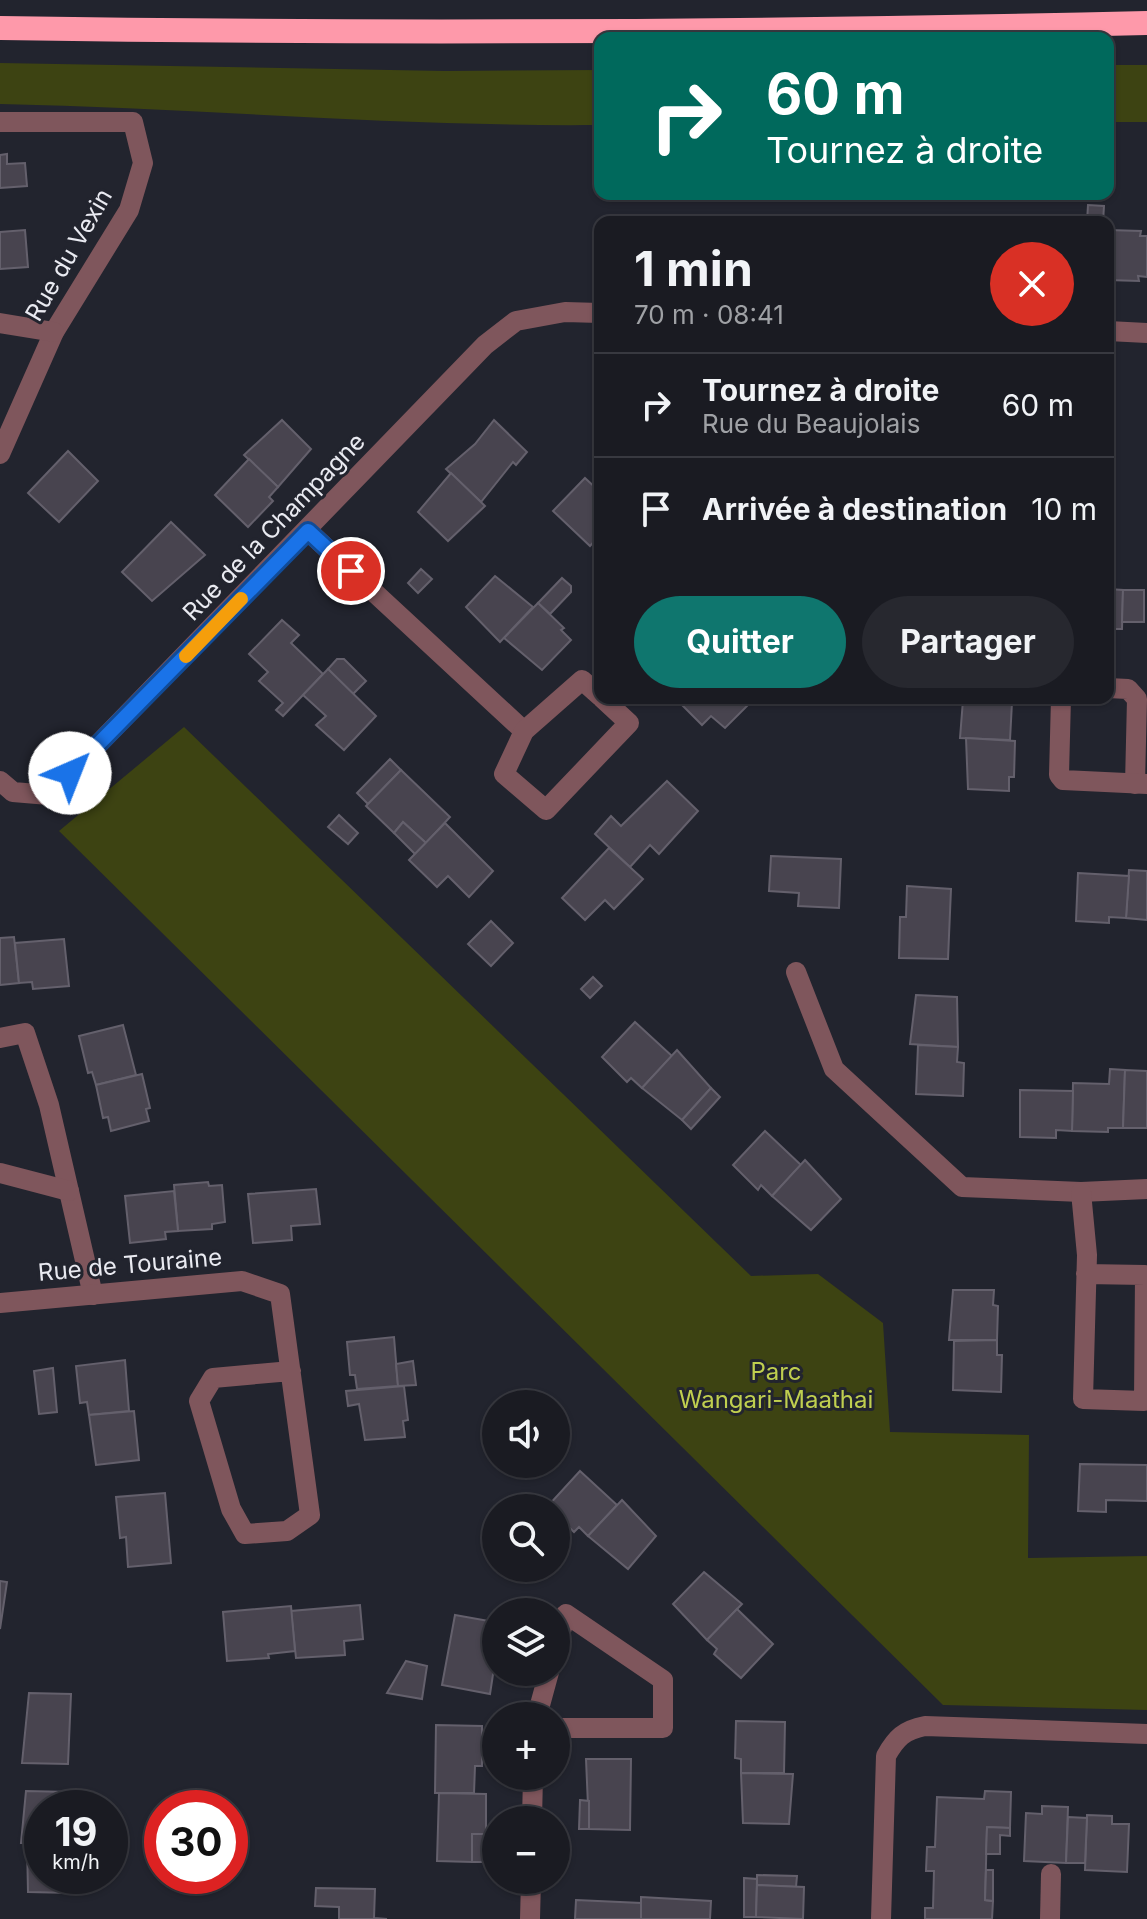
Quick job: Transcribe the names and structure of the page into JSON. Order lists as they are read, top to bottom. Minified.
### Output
{"streets":{"street":["Rue du Vexin","Rue de la Champagne","Rue de Touraine"]},"parks":["Parc Wangari-Maathai"],"page":{"turn":["60 m","Tournez à droite"],"heading":["1 min","70 m · 08:41"],"list":[{"name":"Tournez à droite","note":"Rue du Beaujolais","value":"60 m"},{"name":"Arrivée à destination","value":"10 m"}],"buttons":["Quitter","Partager"],"map_buttons":["+","−"],"speed":"19 km/h","limit":"30"}}
